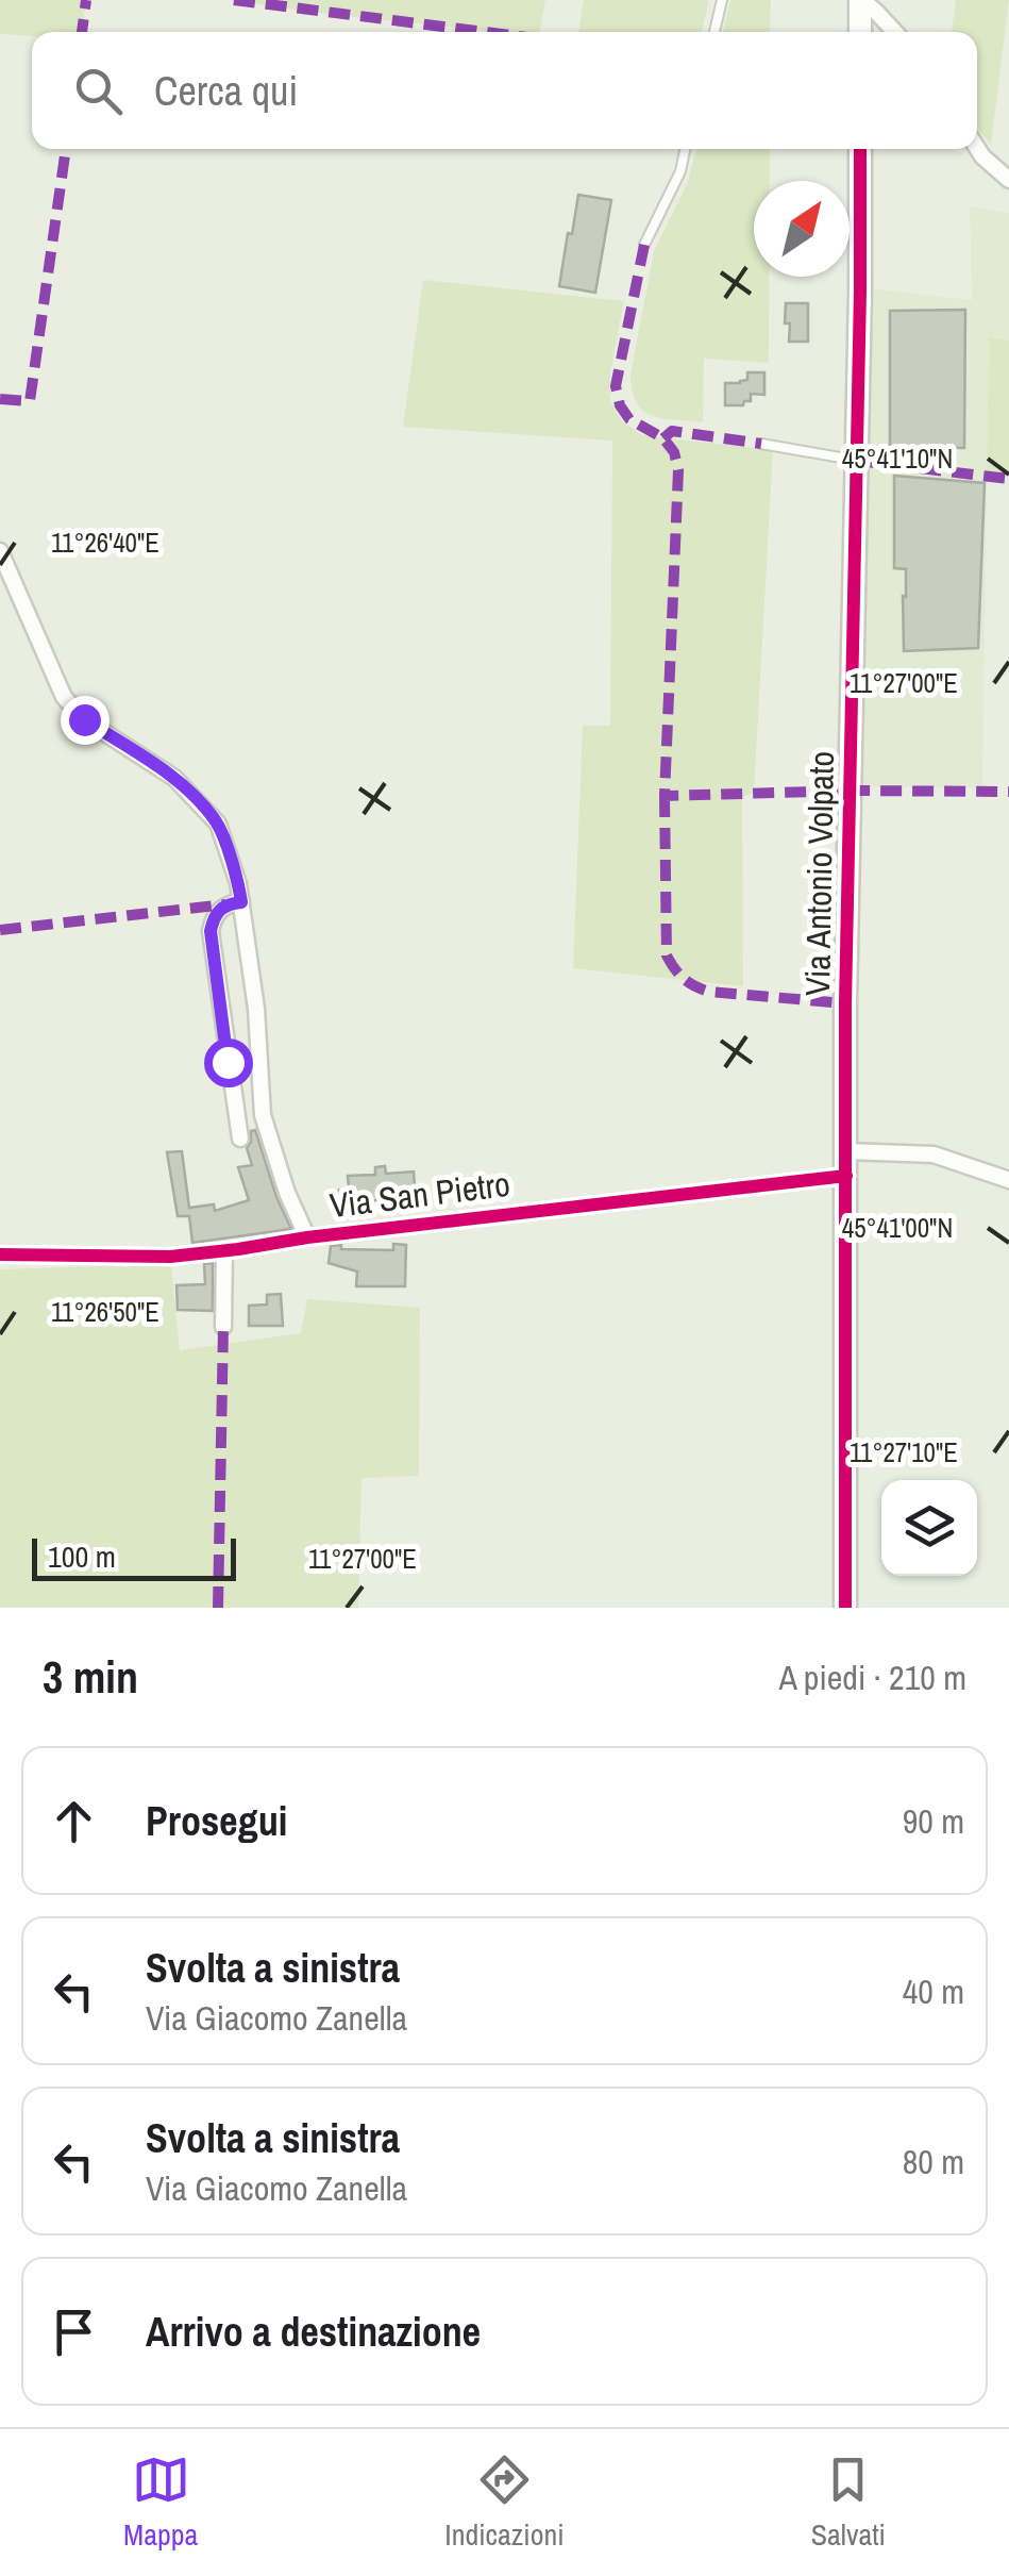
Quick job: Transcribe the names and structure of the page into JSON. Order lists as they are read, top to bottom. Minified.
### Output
{"streets":{"street":["Via Antonio Volpato","Via San Pietro"]},"crossings":[["Via Antonio Volpato","Via San Pietro"]],"scale_bar":"100 m","north":"top right","page":{"search":"Cerca qui","scale":"100 m","heading":["3 min","A piedi · 210 m"],"list":[["Prosegui","90 m"],["Svolta a sinistra","Via Giacomo Zanella","40 m"],["Svolta a sinistra","Via Giacomo Zanella","80 m"],"Arrivo a destinazione"],"nav":["Mappa","Indicazioni","Salvati"]},"coordinates":["45°41'10\"N","11°26'40\"E","11°27'00\"E","45°41'00\"N","11°26'50\"E","11°27'10\"E"]}
